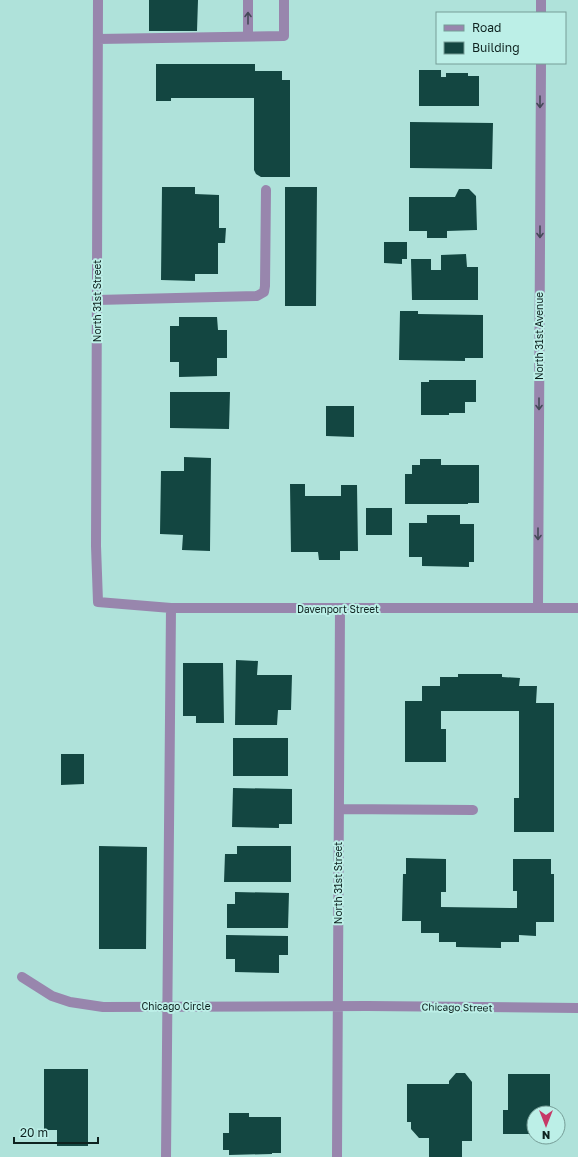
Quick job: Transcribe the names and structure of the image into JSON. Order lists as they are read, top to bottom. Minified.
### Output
{"streets":{"street":["North 31st Street","North 31st Avenue","Davenport Street","Chicago Circle","Chicago Street"]},"crossings":[["North 31st Street","Davenport Street"],["North 31st Street","Chicago Circle"],["North 31st Street","Chicago Street"],["North 31st Avenue","Davenport Street"],["Chicago Circle","Chicago Street"]],"one_way":["North 31st Avenue"],"legend":["Road","Building"],"scale_bar":"20 m","north":"bottom"}
